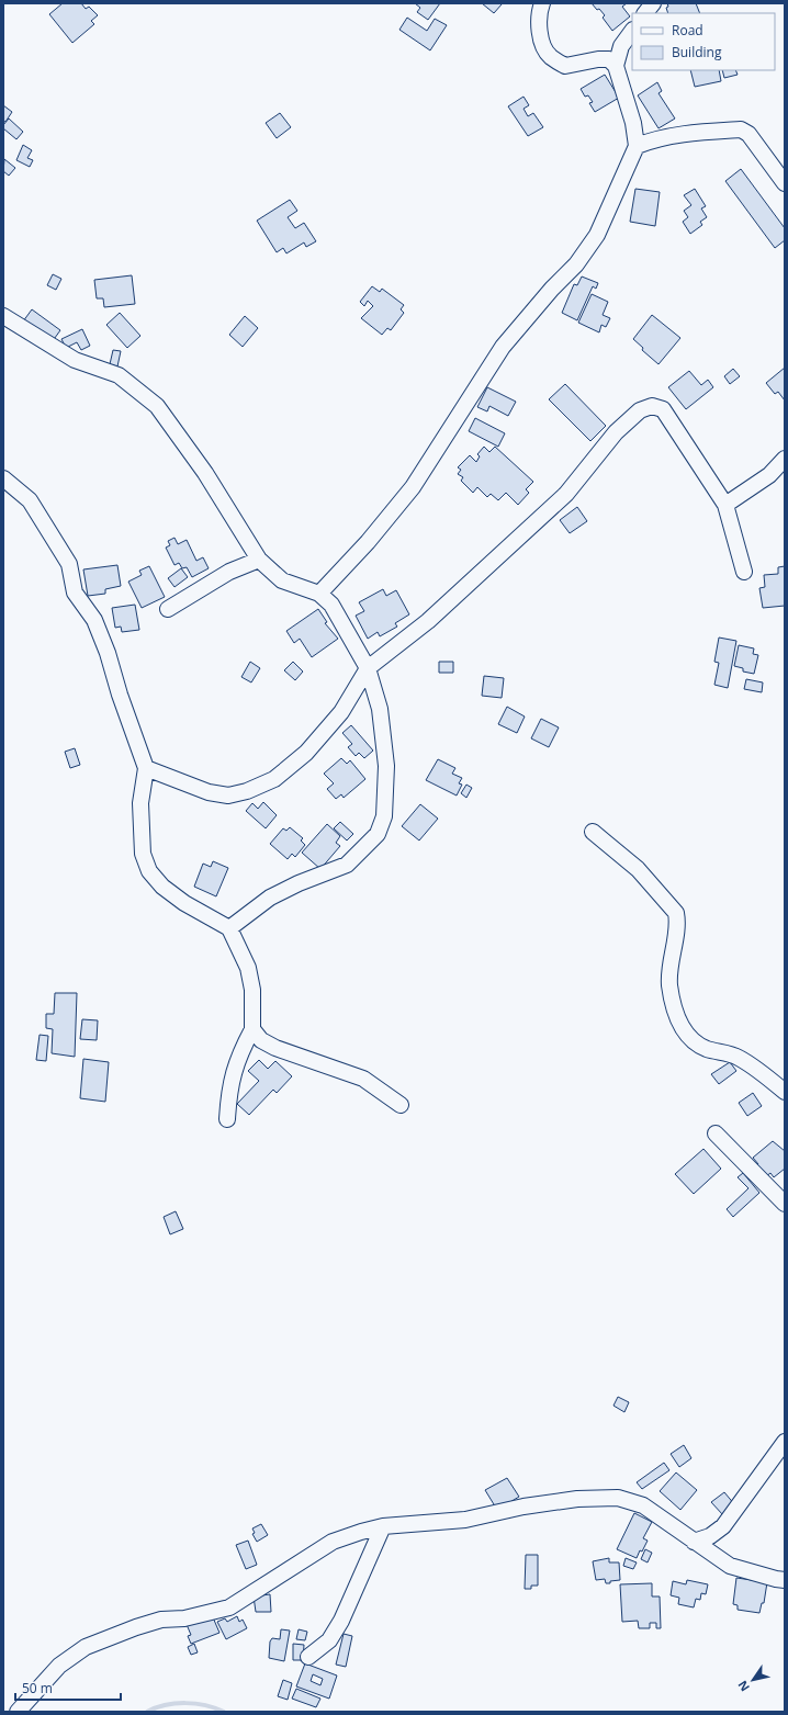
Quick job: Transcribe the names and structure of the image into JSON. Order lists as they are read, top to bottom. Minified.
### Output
{"legend":["Road","Building"],"scale_bar":"50 m","north":"bottom left"}
